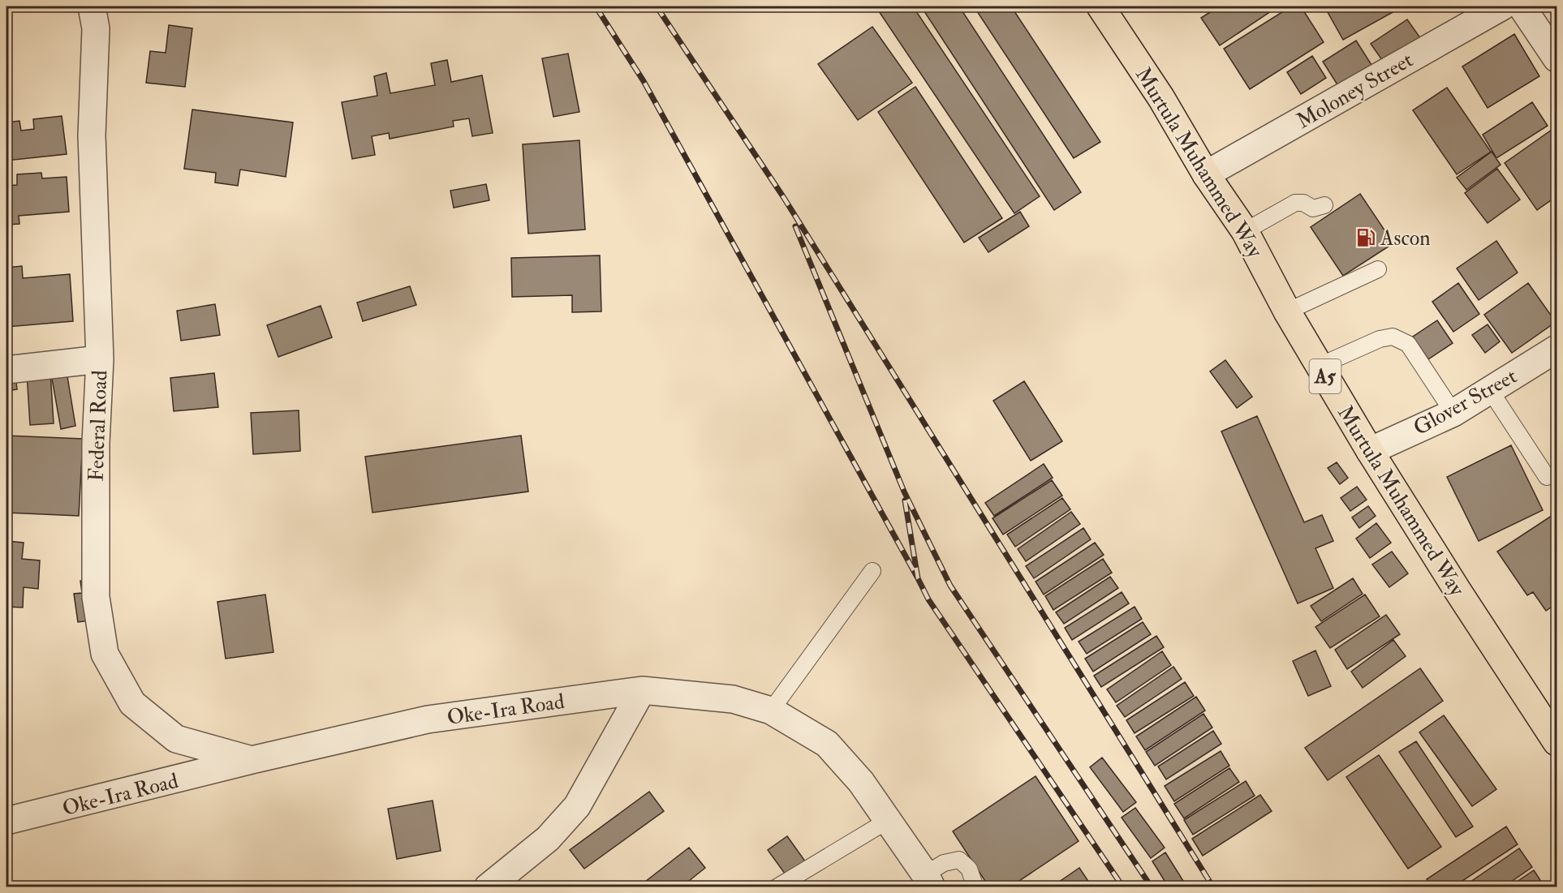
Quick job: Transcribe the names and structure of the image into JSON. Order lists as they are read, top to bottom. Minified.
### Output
{"streets":{"highway":["Murtula Muhammed Way","A5"],"street":["Moloney Street","Glover Street","Federal Road","Oke-Ira Road"]},"crossings":[["Moloney Street","Murtula Muhammed Way"],["Murtula Muhammed Way","Glover Street"],["Federal Road","Oke-Ira Road"]],"places":{"fuel station":["Ascon"]}}
